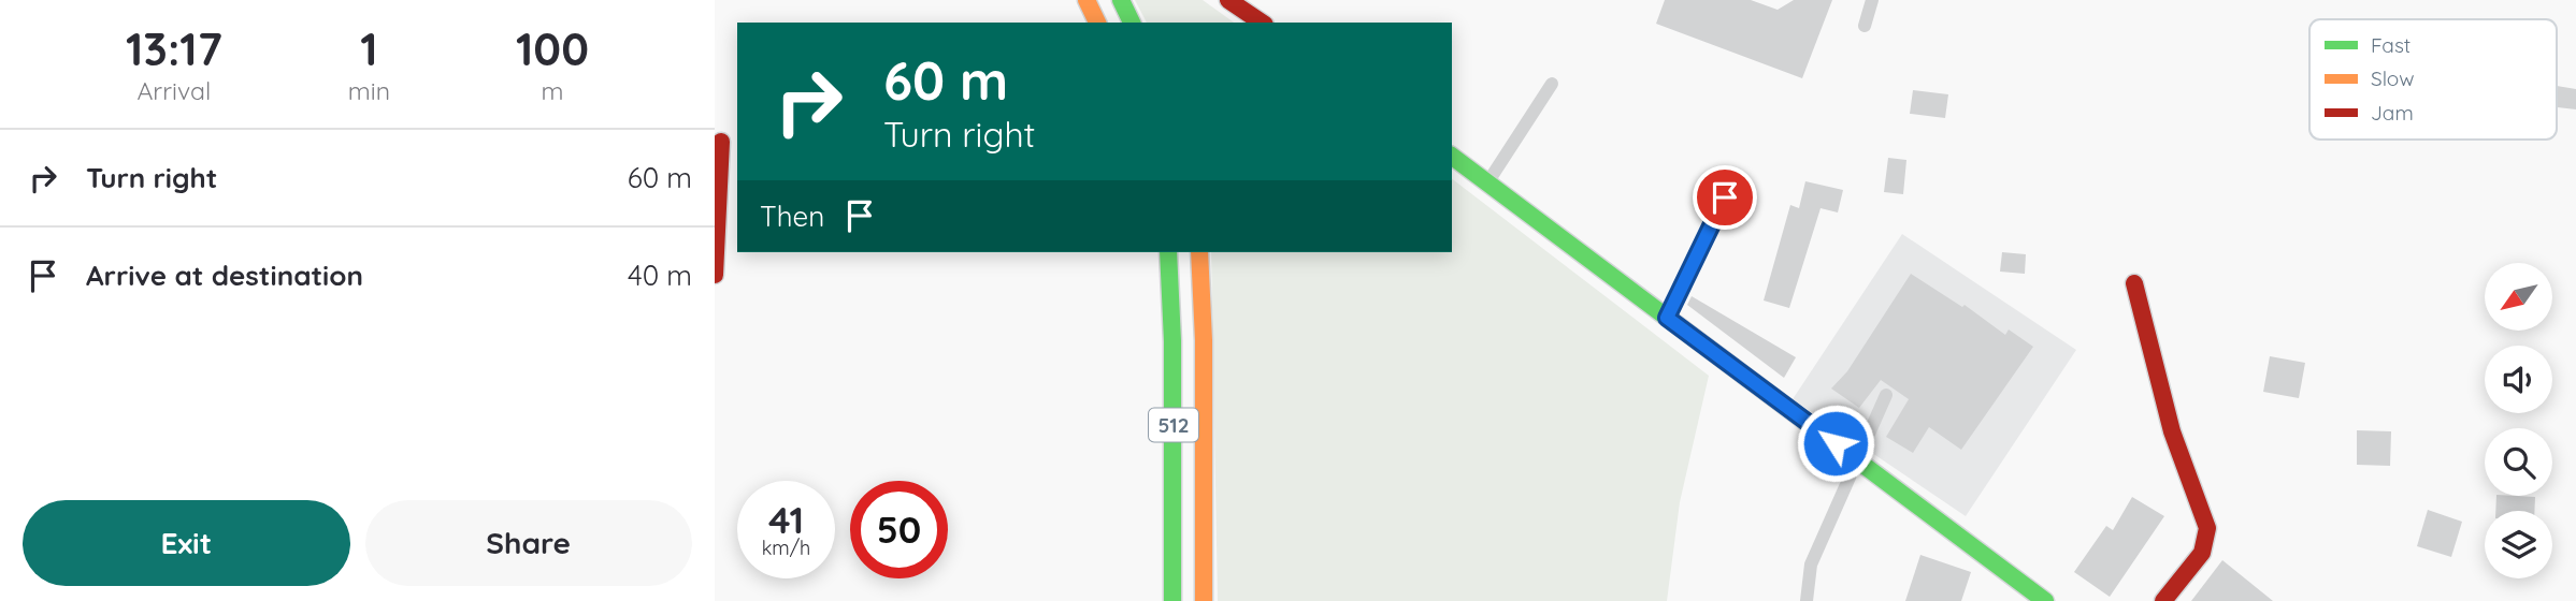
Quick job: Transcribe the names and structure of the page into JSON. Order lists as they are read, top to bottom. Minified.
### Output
{"streets":{"main road":["512"]},"legend":["Fast","Slow","Jam"],"north":"bottom left","page":{"eta":["13:17","Arrival","1","min","100","m"],"turn":["60 m","Turn right"],"list":[{"name":"Turn right","value":"60 m"},{"name":"Arrive at destination","value":"40 m"}],"then":"Then","speed":"41 km/h","limit":"50","buttons":["Exit","Share"]}}
